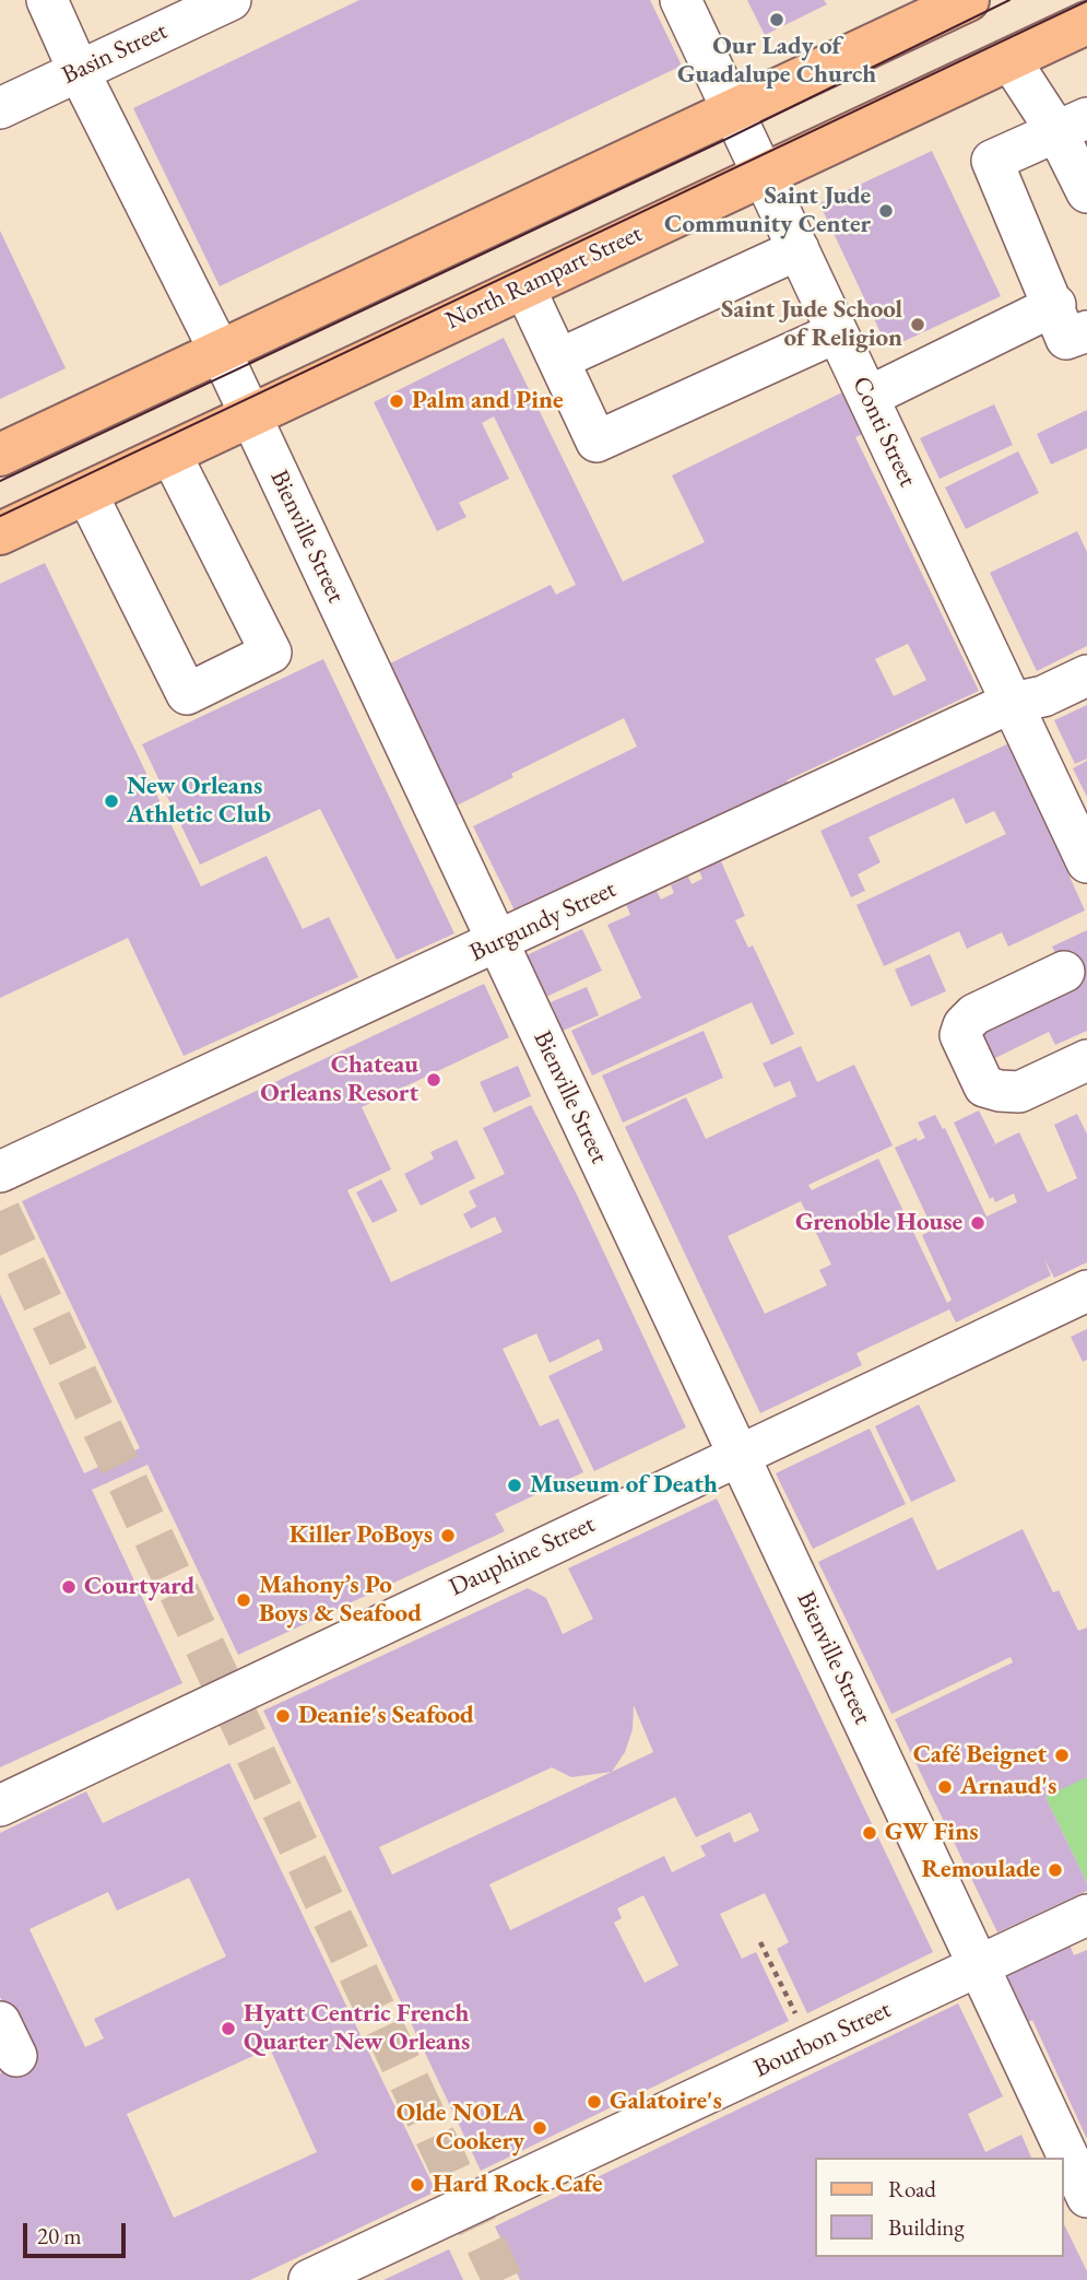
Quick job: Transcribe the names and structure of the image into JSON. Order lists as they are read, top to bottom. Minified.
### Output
{"streets":{"main road":["North Rampart Street"],"street":["Basin Street","Conti Street","Bienville Street","Burgundy Street","Dauphine Street","Bourbon Street"]},"crossings":[["Basin Street","Bienville Street"],["North Rampart Street","Conti Street"],["North Rampart Street","Bienville Street"],["Conti Street","Burgundy Street"],["Bienville Street","Burgundy Street"],["Bienville Street","Dauphine Street"],["Bienville Street","Bourbon Street"]],"places":["Our Lady of Guadalupe Church","Saint Jude Community Center","Saint Jude School of Religion","Palm and Pine","New Orleans Athletic Club","Chateau Orleans Resort","Grenoble House","Museum of Death","Killer PoBoys","Courtyard","Mahony’s Po Boys & Seafood","Deanie's Seafood","Café Beignet","Arnaud's","GW Fins","Remoulade","Hyatt Centric French Quarter New Orleans","Galatoire's","Olde NOLA Cookery","Hard Rock Cafe"],"legend":["Road","Building"],"scale_bar":"20 m"}
